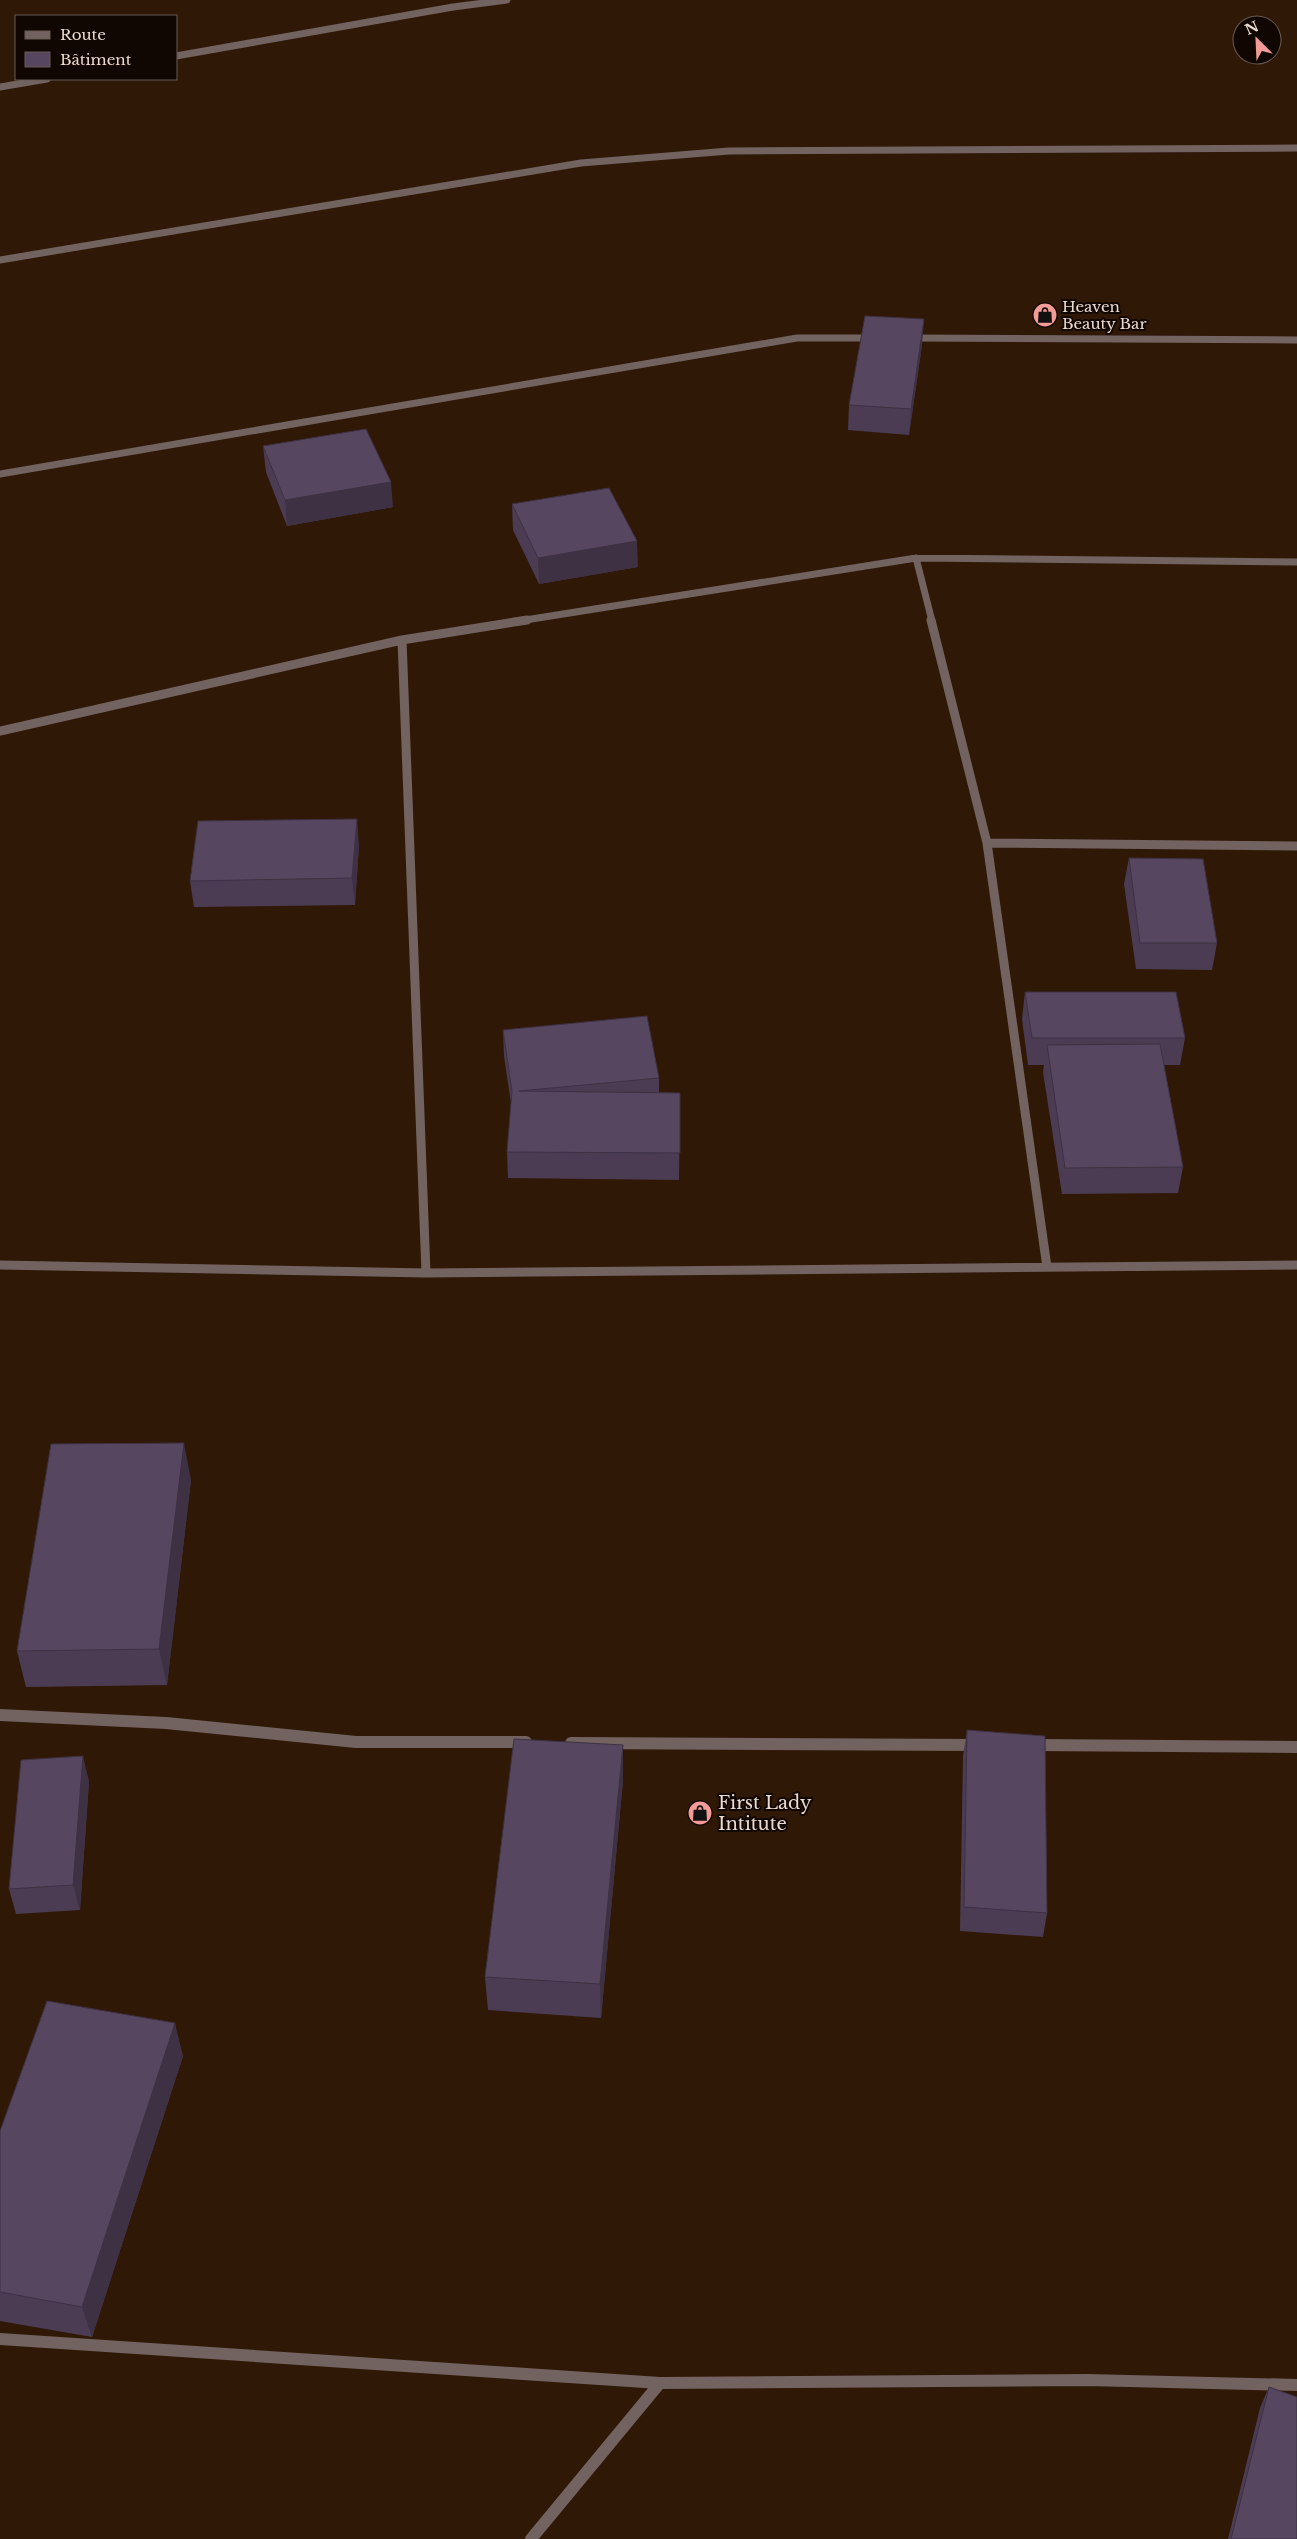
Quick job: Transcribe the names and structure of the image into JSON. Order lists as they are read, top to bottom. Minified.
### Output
{"places":{"shop":["Heaven Beauty Bar","First Lady Intitute"]},"legend":["Route","Bâtiment"],"north":"top left"}
